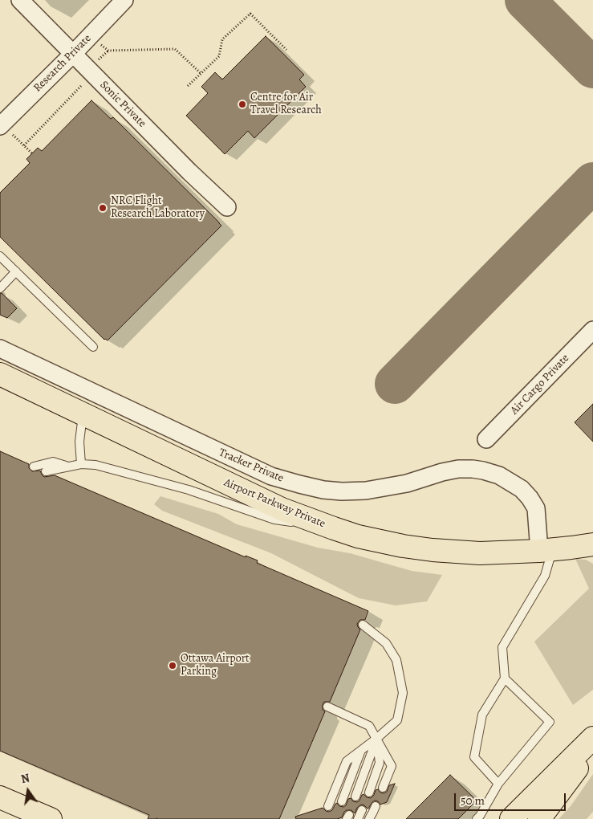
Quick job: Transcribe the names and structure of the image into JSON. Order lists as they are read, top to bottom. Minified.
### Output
{"streets":{"highway":["Airport Parkway Private"],"street":["Research Private","Sonic Private","Air Cargo Private","Tracker Private"]},"crossings":[["Research Private","Sonic Private"],["Tracker Private","Airport Parkway Private"]],"places":["Centre for Air Travel Research","NRC Flight Research Laboratory","Ottawa Airport Parking"],"scale_bar":"50 m","north":"top"}
